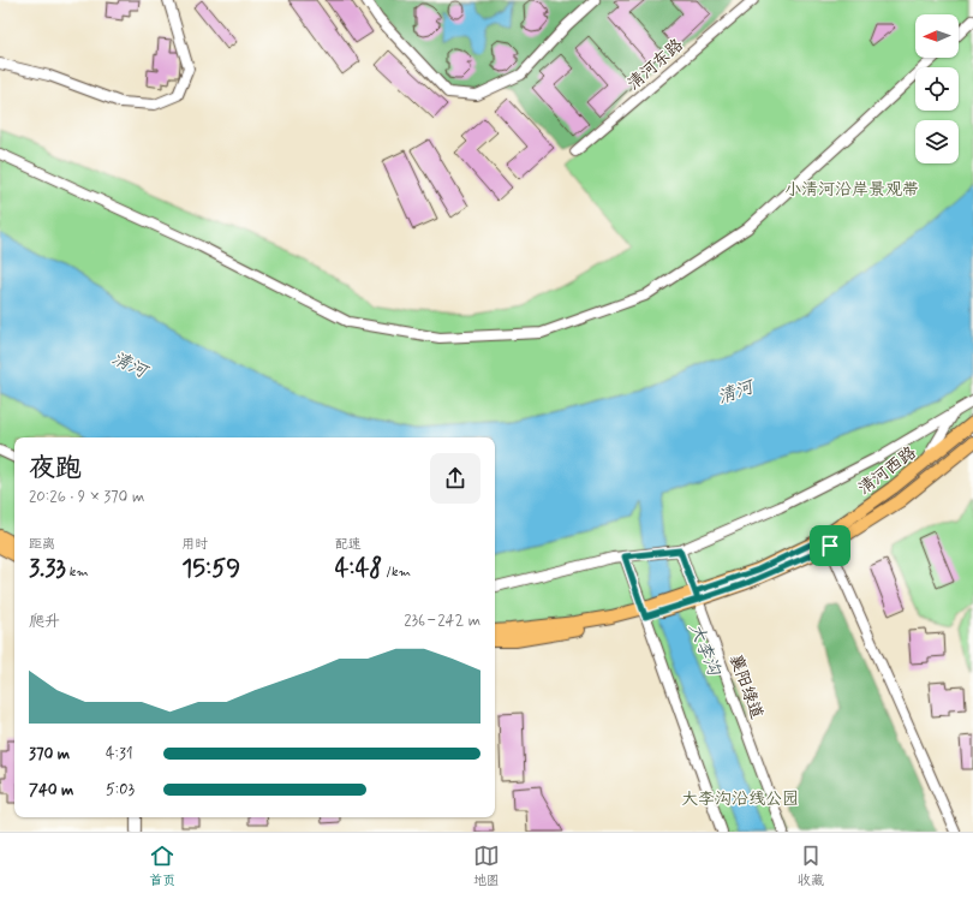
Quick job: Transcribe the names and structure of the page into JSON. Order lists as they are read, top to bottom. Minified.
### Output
{"streets":{"main road":["清河西路"],"street":["清河东路","襄阳绿道"]},"water":["清河","大李沟"],"parks":["小清河沿岸景观带","大李沟沿线公园"],"north":"left","page":{"heading":["夜跑","20:26 · 9 × 370 m"],"stats":[["距离","3.33 km"],["用时","15:59"],["配速","4:48 /km"]],"chart":["爬升","236–242 m"],"list":[{"name":"370 m","note":"4:31"},{"name":"740 m","note":"5:03"}],"tabs":["首页","地图","收藏"]}}
